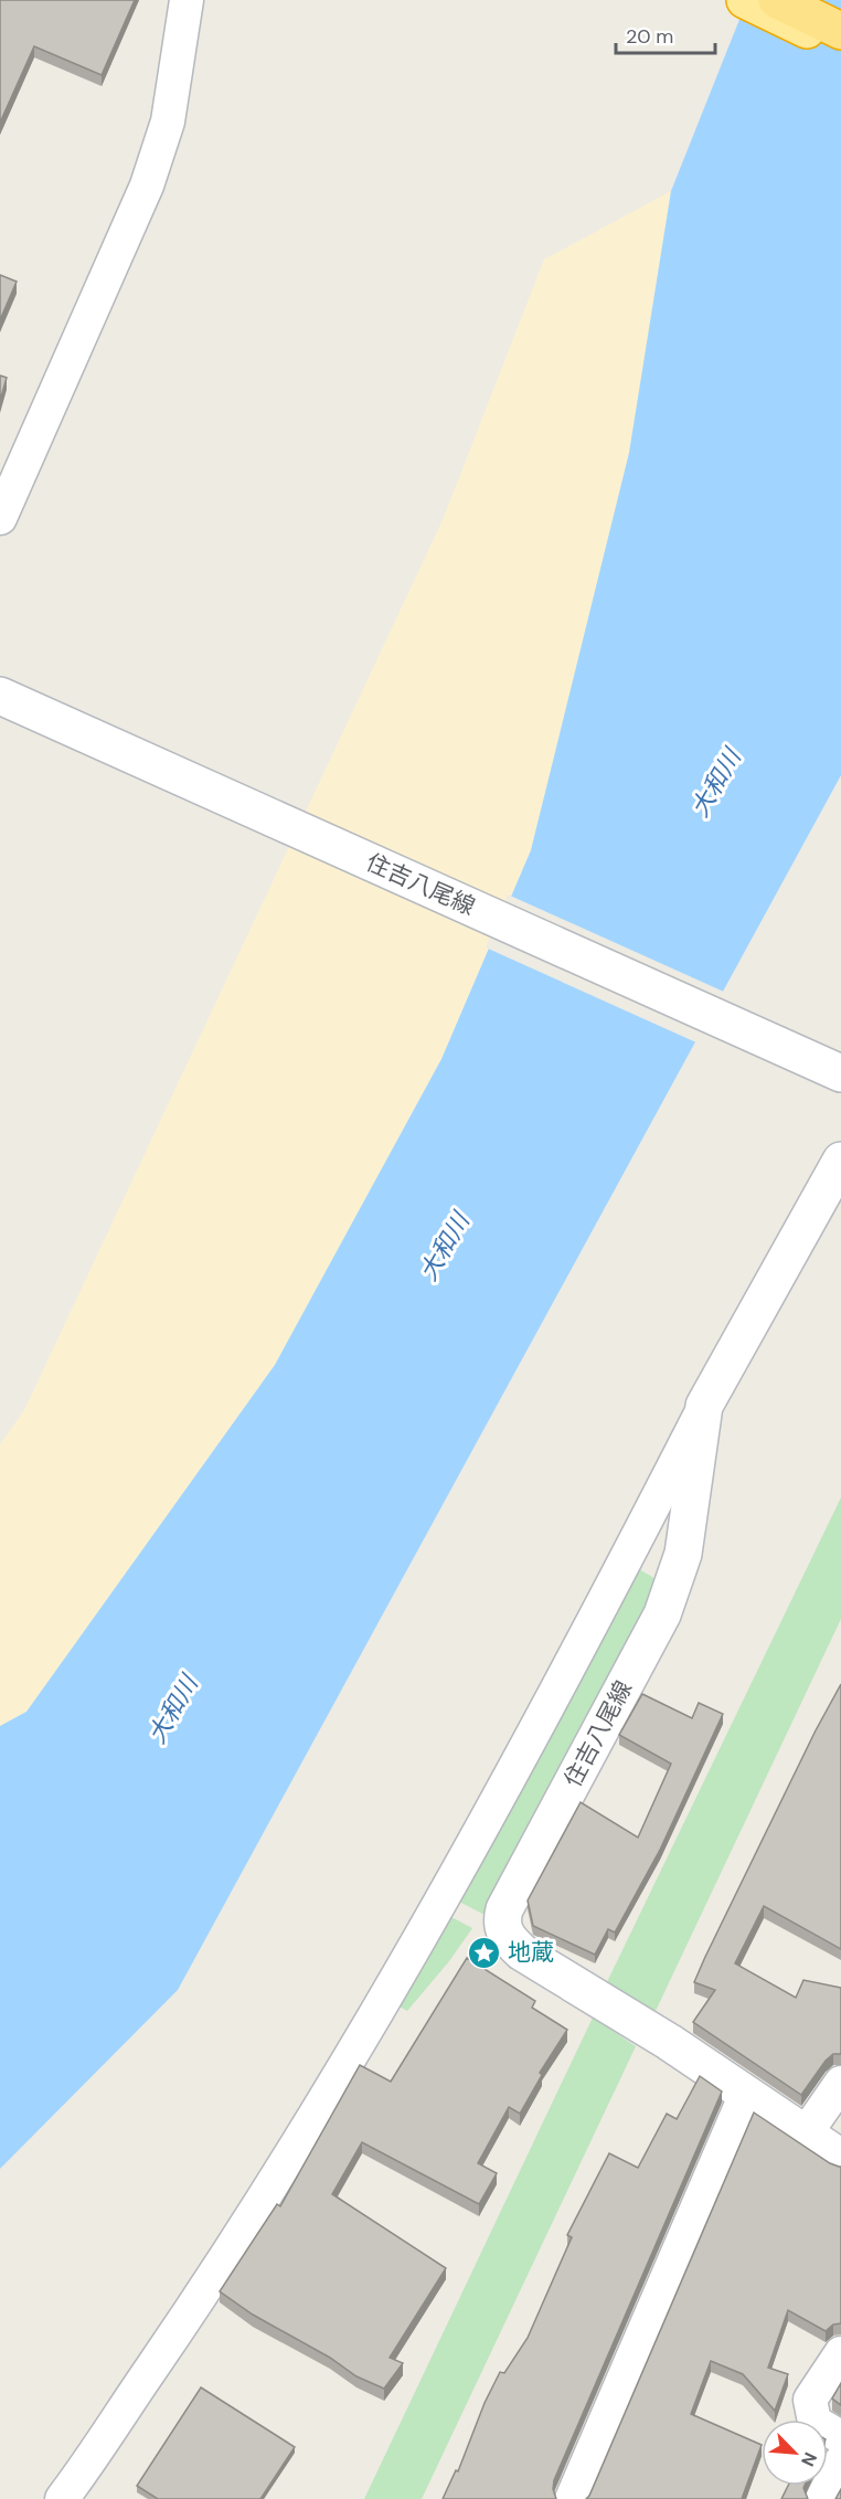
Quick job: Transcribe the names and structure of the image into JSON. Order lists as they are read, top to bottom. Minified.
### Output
{"streets":{"main road":["住吉八尾線"]},"water":["大和川"],"places":{"place":["地蔵"]},"scale_bar":"20 m","north":"bottom right"}
